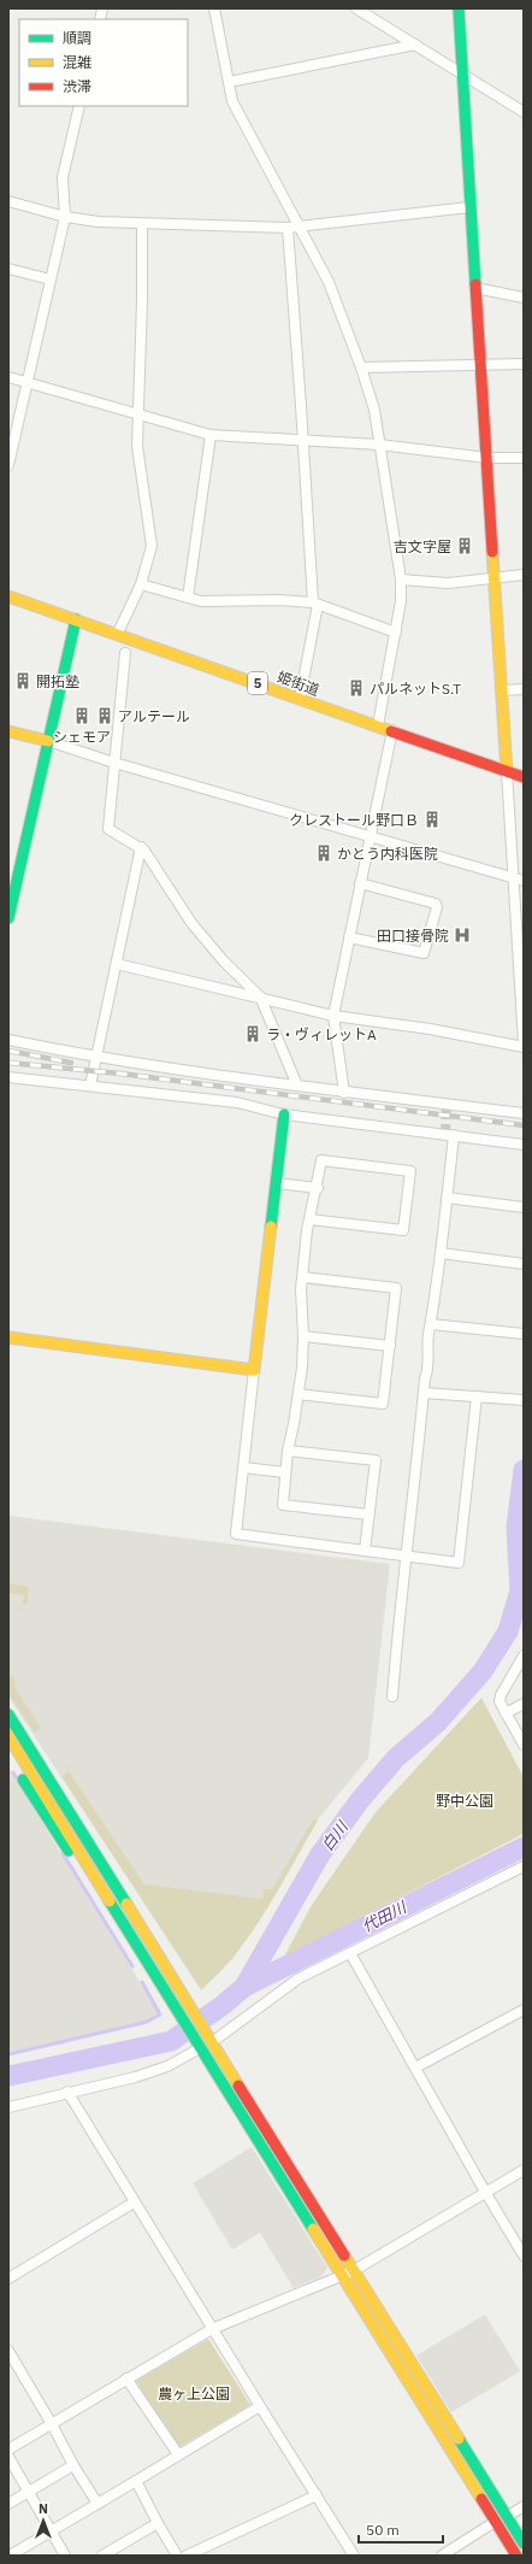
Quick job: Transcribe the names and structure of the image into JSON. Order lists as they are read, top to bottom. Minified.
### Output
{"streets":{"street":["5","姫街道"]},"water":["白川","代田川"],"parks":["野中公園","農ヶ上公園"],"places":{"building":["吉文字屋","開拓塾","パルネットS.T","シェモア","アルテール","クレストール野口Ｂ","かとう内科医院","ラ・ヴィレットA"],"hospital":["田口接骨院"]},"legend":["順調","混雑","渋滞"],"scale_bar":"50 m","north":"top"}
